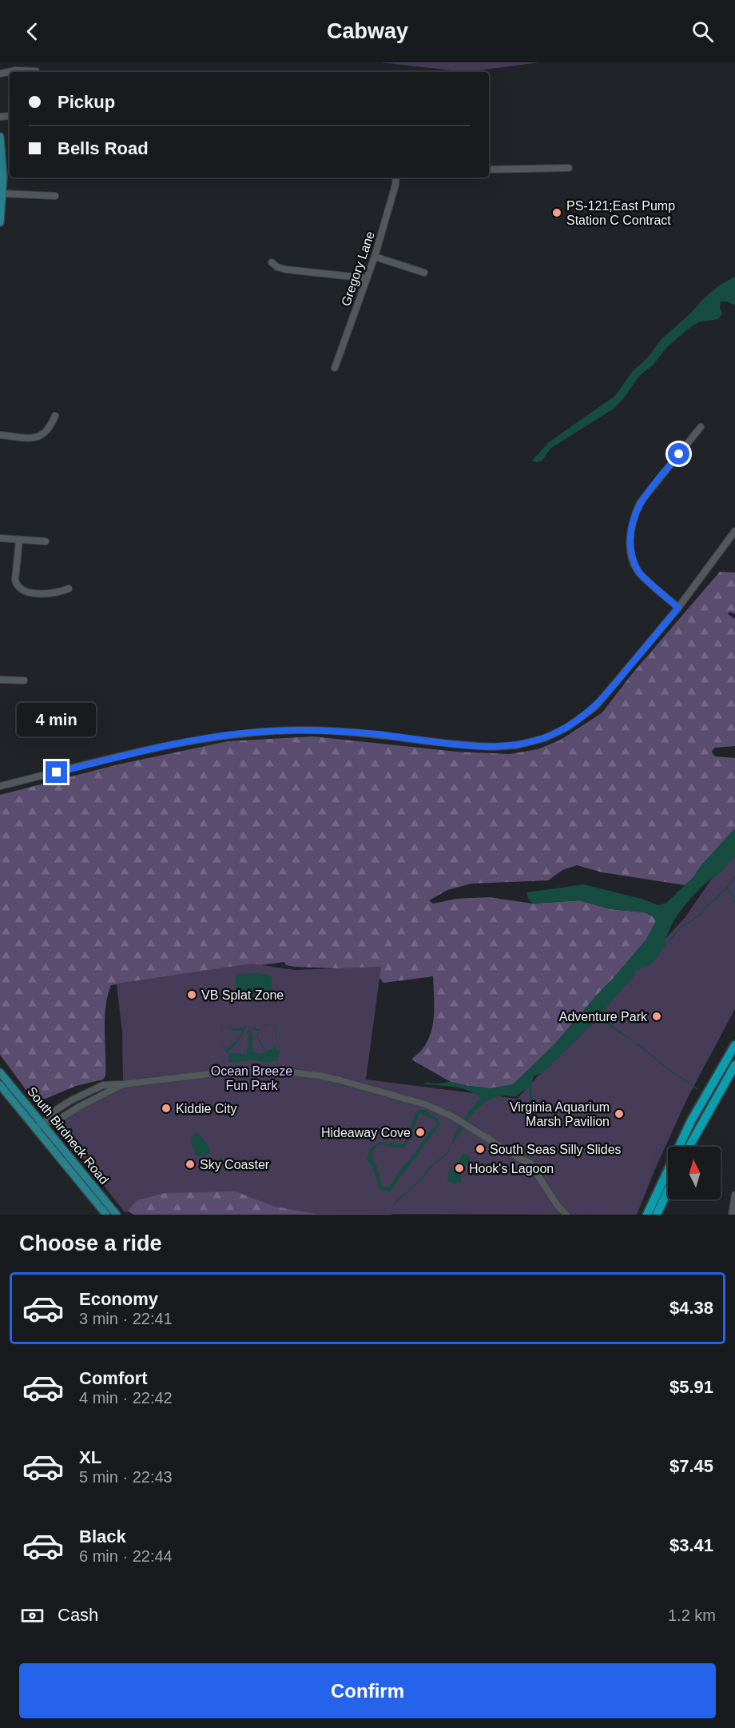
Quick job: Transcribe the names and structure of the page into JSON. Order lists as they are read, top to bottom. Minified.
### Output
{"streets":{"main road":["South Birdneck Road"],"street":["Gregory Lane"]},"parks":["Ocean Breeze Fun Park"],"places":["PS-121;East Pump Station C Contract","VB Splat Zone","Adventure Park","Kiddie City","Virginia Aquarium Marsh Pavilion","Hideaway Cove","South Seas Silly Slides","Sky Coaster","Hook's Lagoon"],"north":"top","page":{"header":"Cabway","banner":["Pickup","Bells Road"],"bubble":"4 min","heading":"Choose a ride","list":[{"name":"Economy","note":"3 min · 22:41","value":"$4.38"},{"name":"Comfort","note":"4 min · 22:42","value":"$5.91"},{"name":"XL","note":"5 min · 22:43","value":"$7.45"},{"name":"Black","note":"6 min · 22:44","value":"$3.41"}],"pay":["Cash","1.2 km"],"buttons":"Confirm"}}
